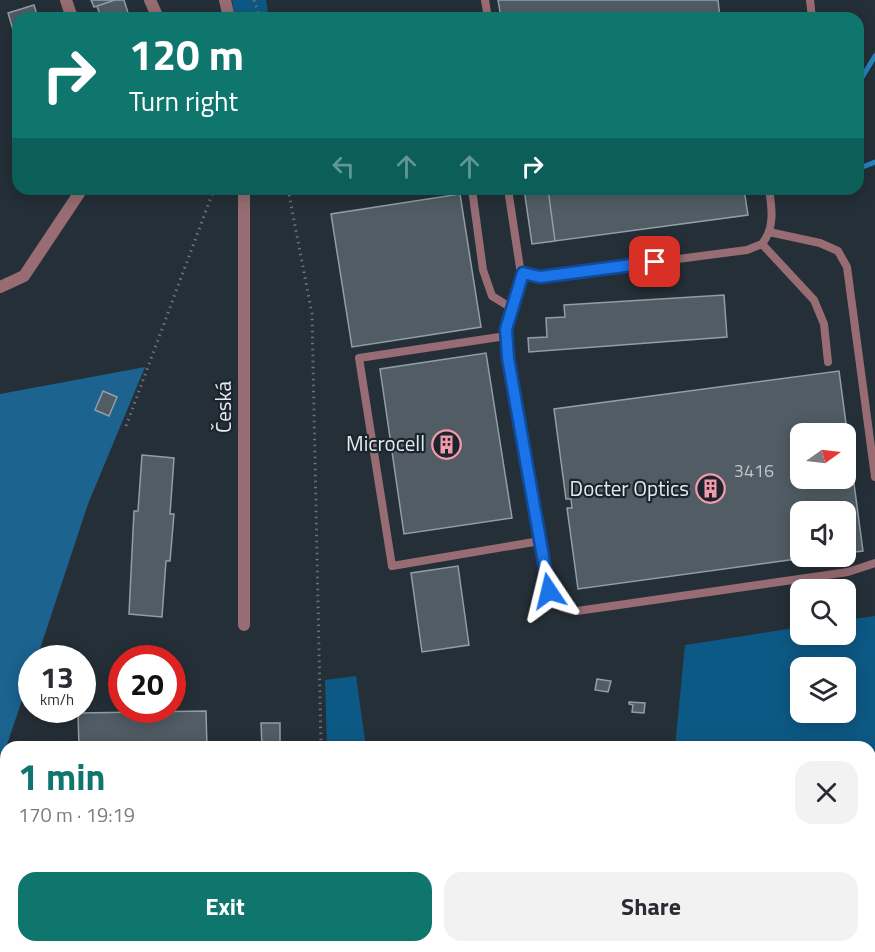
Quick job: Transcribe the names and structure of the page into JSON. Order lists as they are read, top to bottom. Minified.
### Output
{"streets":{"street":["Česká"]},"places":{"building":["Microcell","Docter Optics"]},"house_numbers":["3416"],"north":"right","page":{"turn":["120 m","Turn right"],"speed":"13 km/h","limit":"20","heading":["1 min","170 m · 19:19"],"buttons":["Exit","Share"]}}
